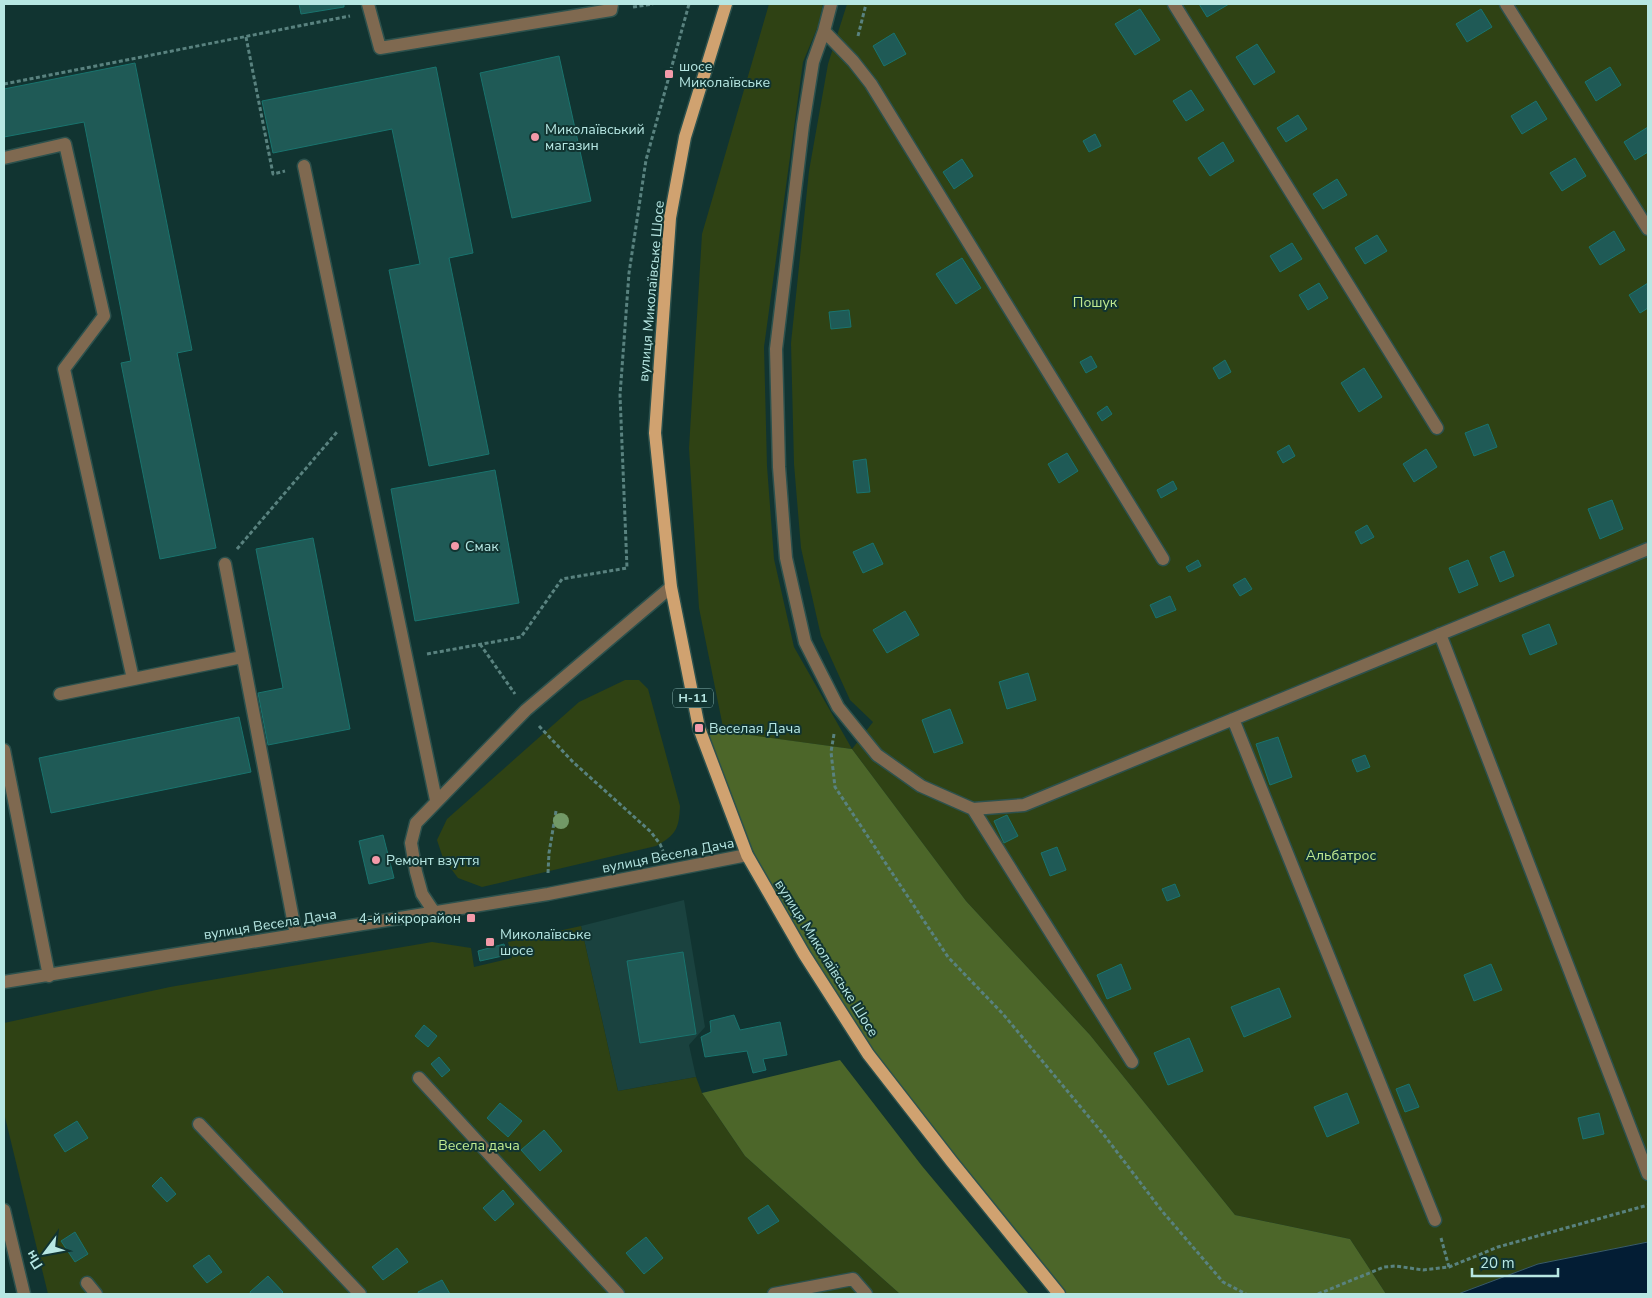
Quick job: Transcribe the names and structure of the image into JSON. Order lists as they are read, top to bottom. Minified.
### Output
{"streets":{"main road":["вулиця Миколаївське Шосе","Н-11"],"street":["вулиця Весела Дача"]},"crossings":[["вулиця Миколаївське Шосе","вулиця Весела Дача"]],"parks":["Пошук","Альбатрос","Весела дача"],"places":{"transit":["шосе Миколаївське","Веселая Дача","4-й мікрорайон","Миколаївське шосе"],"other":["Миколаївський магазин","Смак","Ремонт взуття"]},"scale_bar":"20 m","north":"bottom left"}
